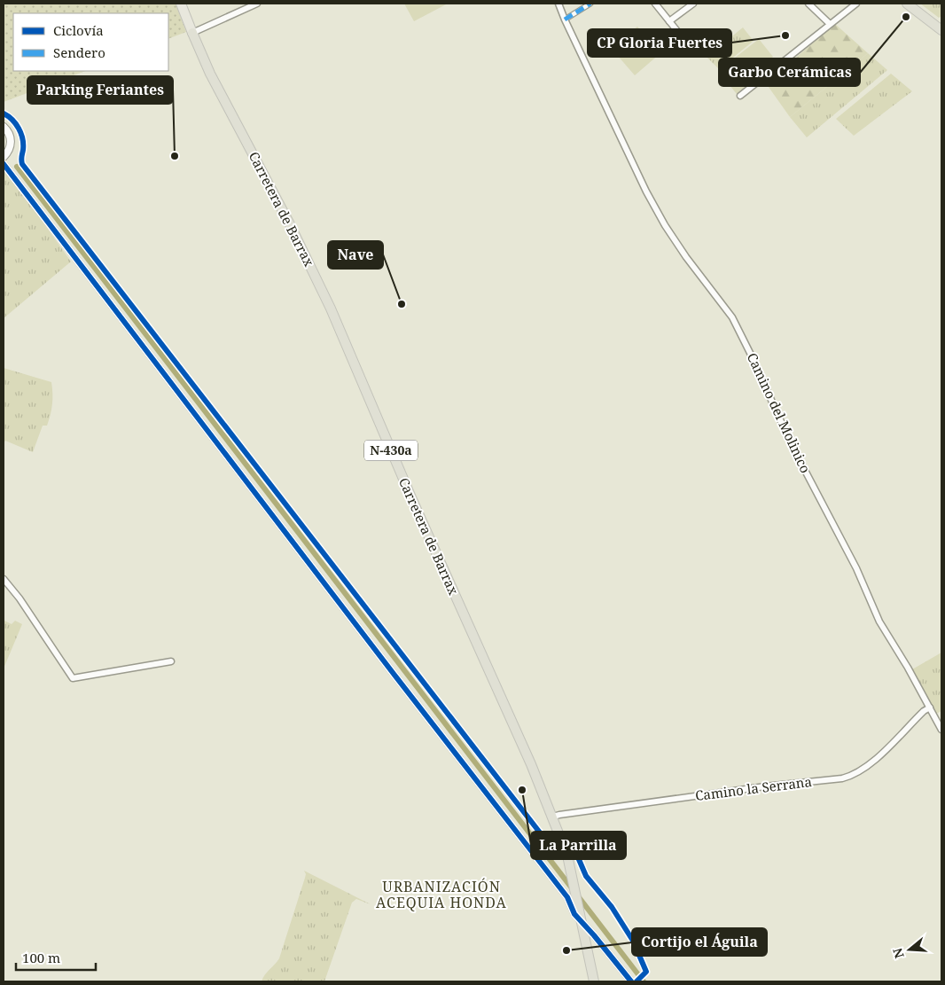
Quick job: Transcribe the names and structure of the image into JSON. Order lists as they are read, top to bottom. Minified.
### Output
{"streets":{"highway":["Carretera de Barrax","N-430a"],"street":["Camino del Molinico","Camino la Serrana"]},"crossings":[["Carretera de Barrax","Camino la Serrana"],["Camino del Molinico","Camino la Serrana"]],"districts":["URBANIZACIÓN ACEQUIA HONDA"],"places":["Garbo Cerámicas","CP Gloria Fuertes","Parking Feriantes","Nave","La Parrilla","Cortijo el Águila"],"legend":["Ciclovía","Sendero"],"scale_bar":"100 m","north":"left"}
